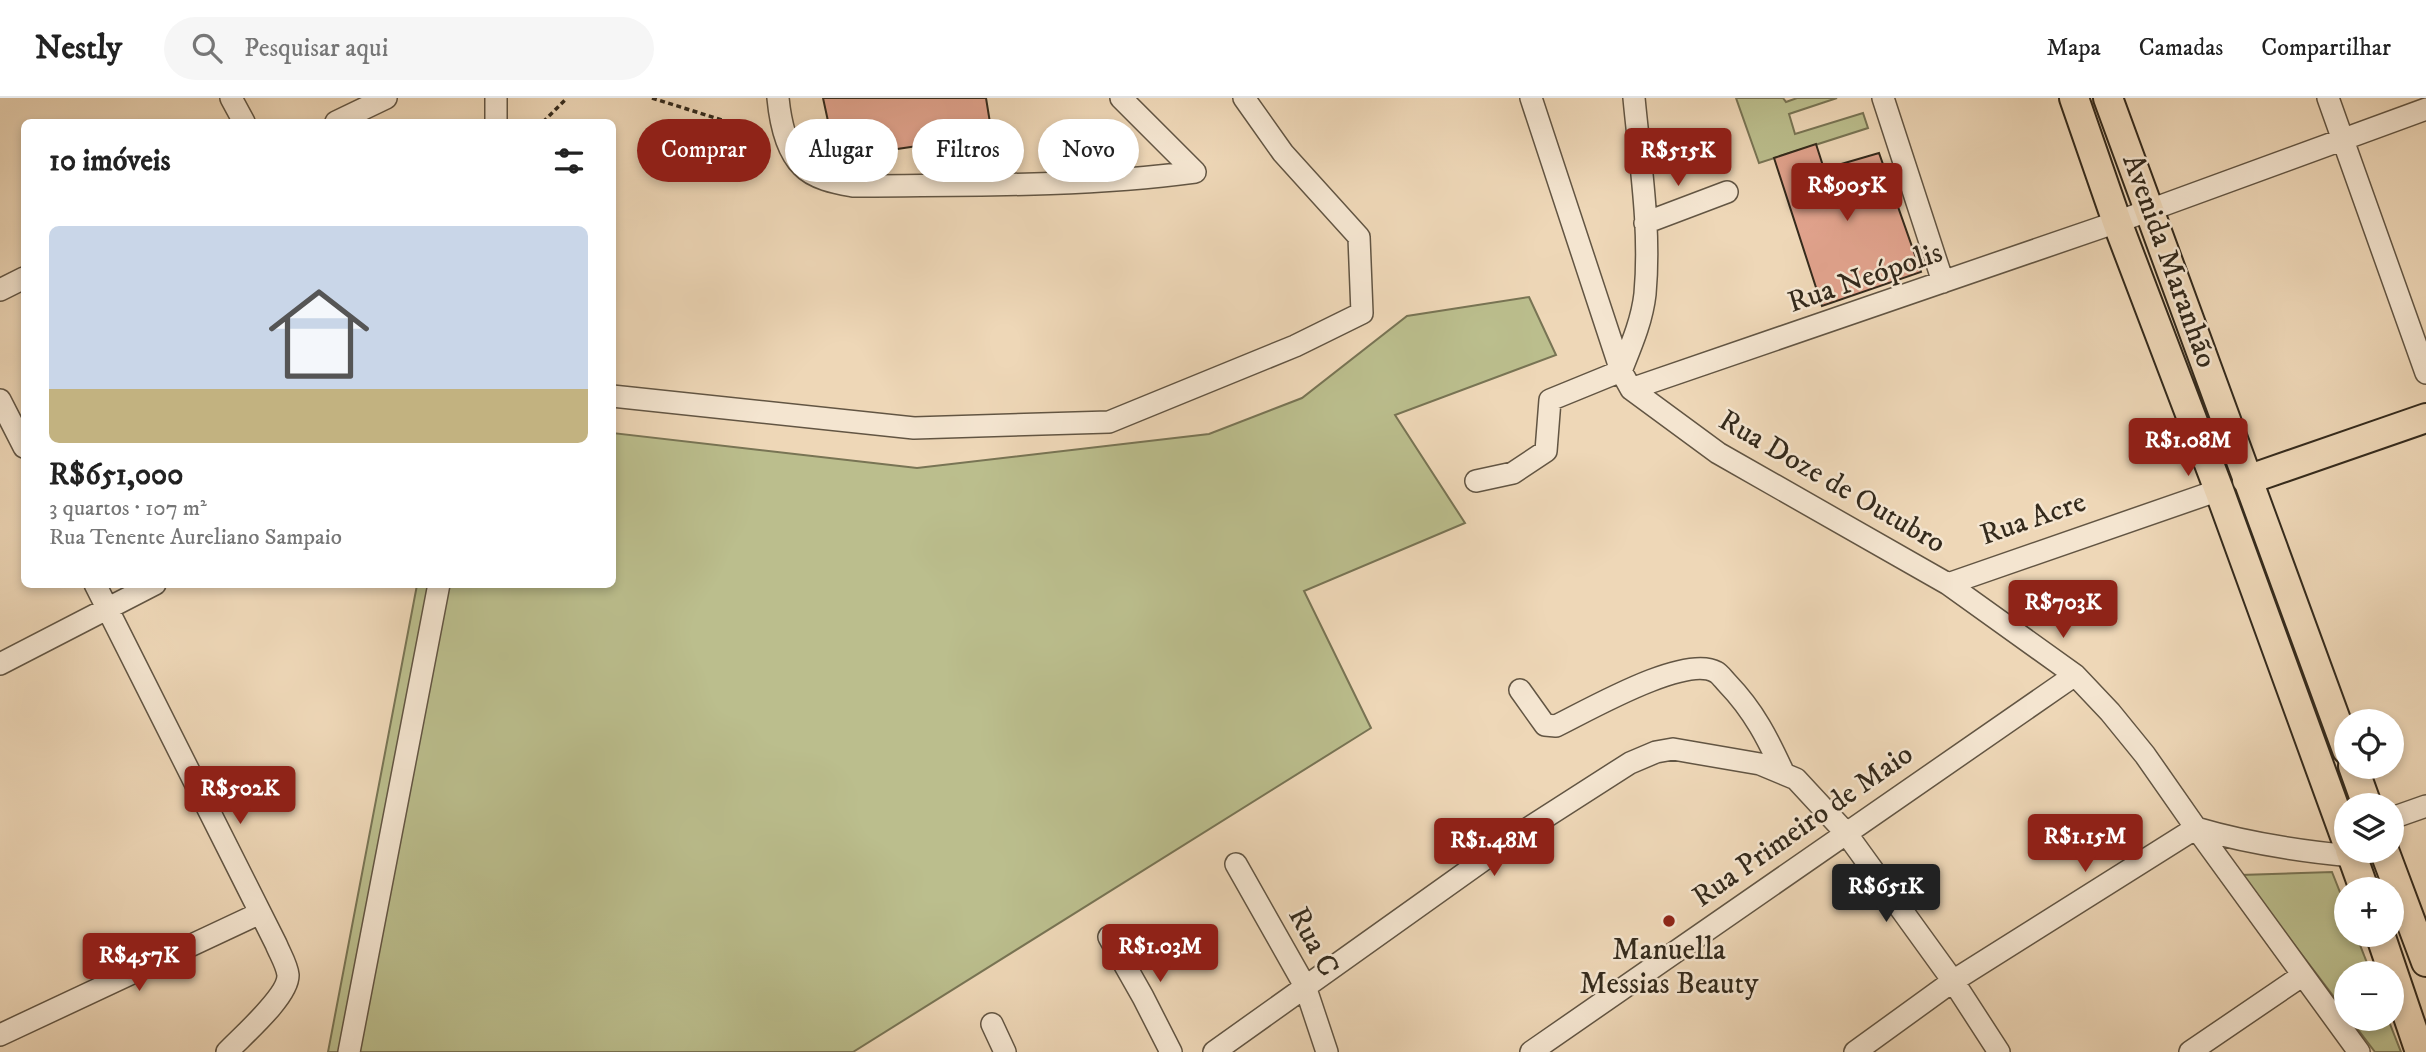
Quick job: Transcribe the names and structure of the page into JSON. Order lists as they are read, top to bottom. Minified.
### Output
{"streets":{"main road":["Avenida Maranhão"],"street":["Rua Neópolis","Rua Doze de Outubro","Rua Acre","Rua Primeiro de Maio","Rua C"]},"crossings":[["Avenida Maranhão","Rua Neópolis"],["Avenida Maranhão","Rua Acre"],["Rua Neópolis","Rua Doze de Outubro"],["Rua Doze de Outubro","Rua Acre"],["Rua Doze de Outubro","Rua Primeiro de Maio"]],"places":["Manuella Messias Beauty"],"page":{"header":"Nestly","search":"Pesquisar aqui","nav":["Mapa","Camadas","Compartilhar"],"chip":["Comprar","Alugar","Filtros","Novo"],"heading":"10 imóveis","price":["R$515K","R$905K","R$1.08M","R$703K","R$502K","R$1.15M","R$1.48M","R$651K","R$1.03M","R$457K"],"list":[{"name":"R$651,000","note":"3 quartos · 107 m² · Rua Tenente Aureliano Sampaio"}],"map_buttons":["+","−"]}}
